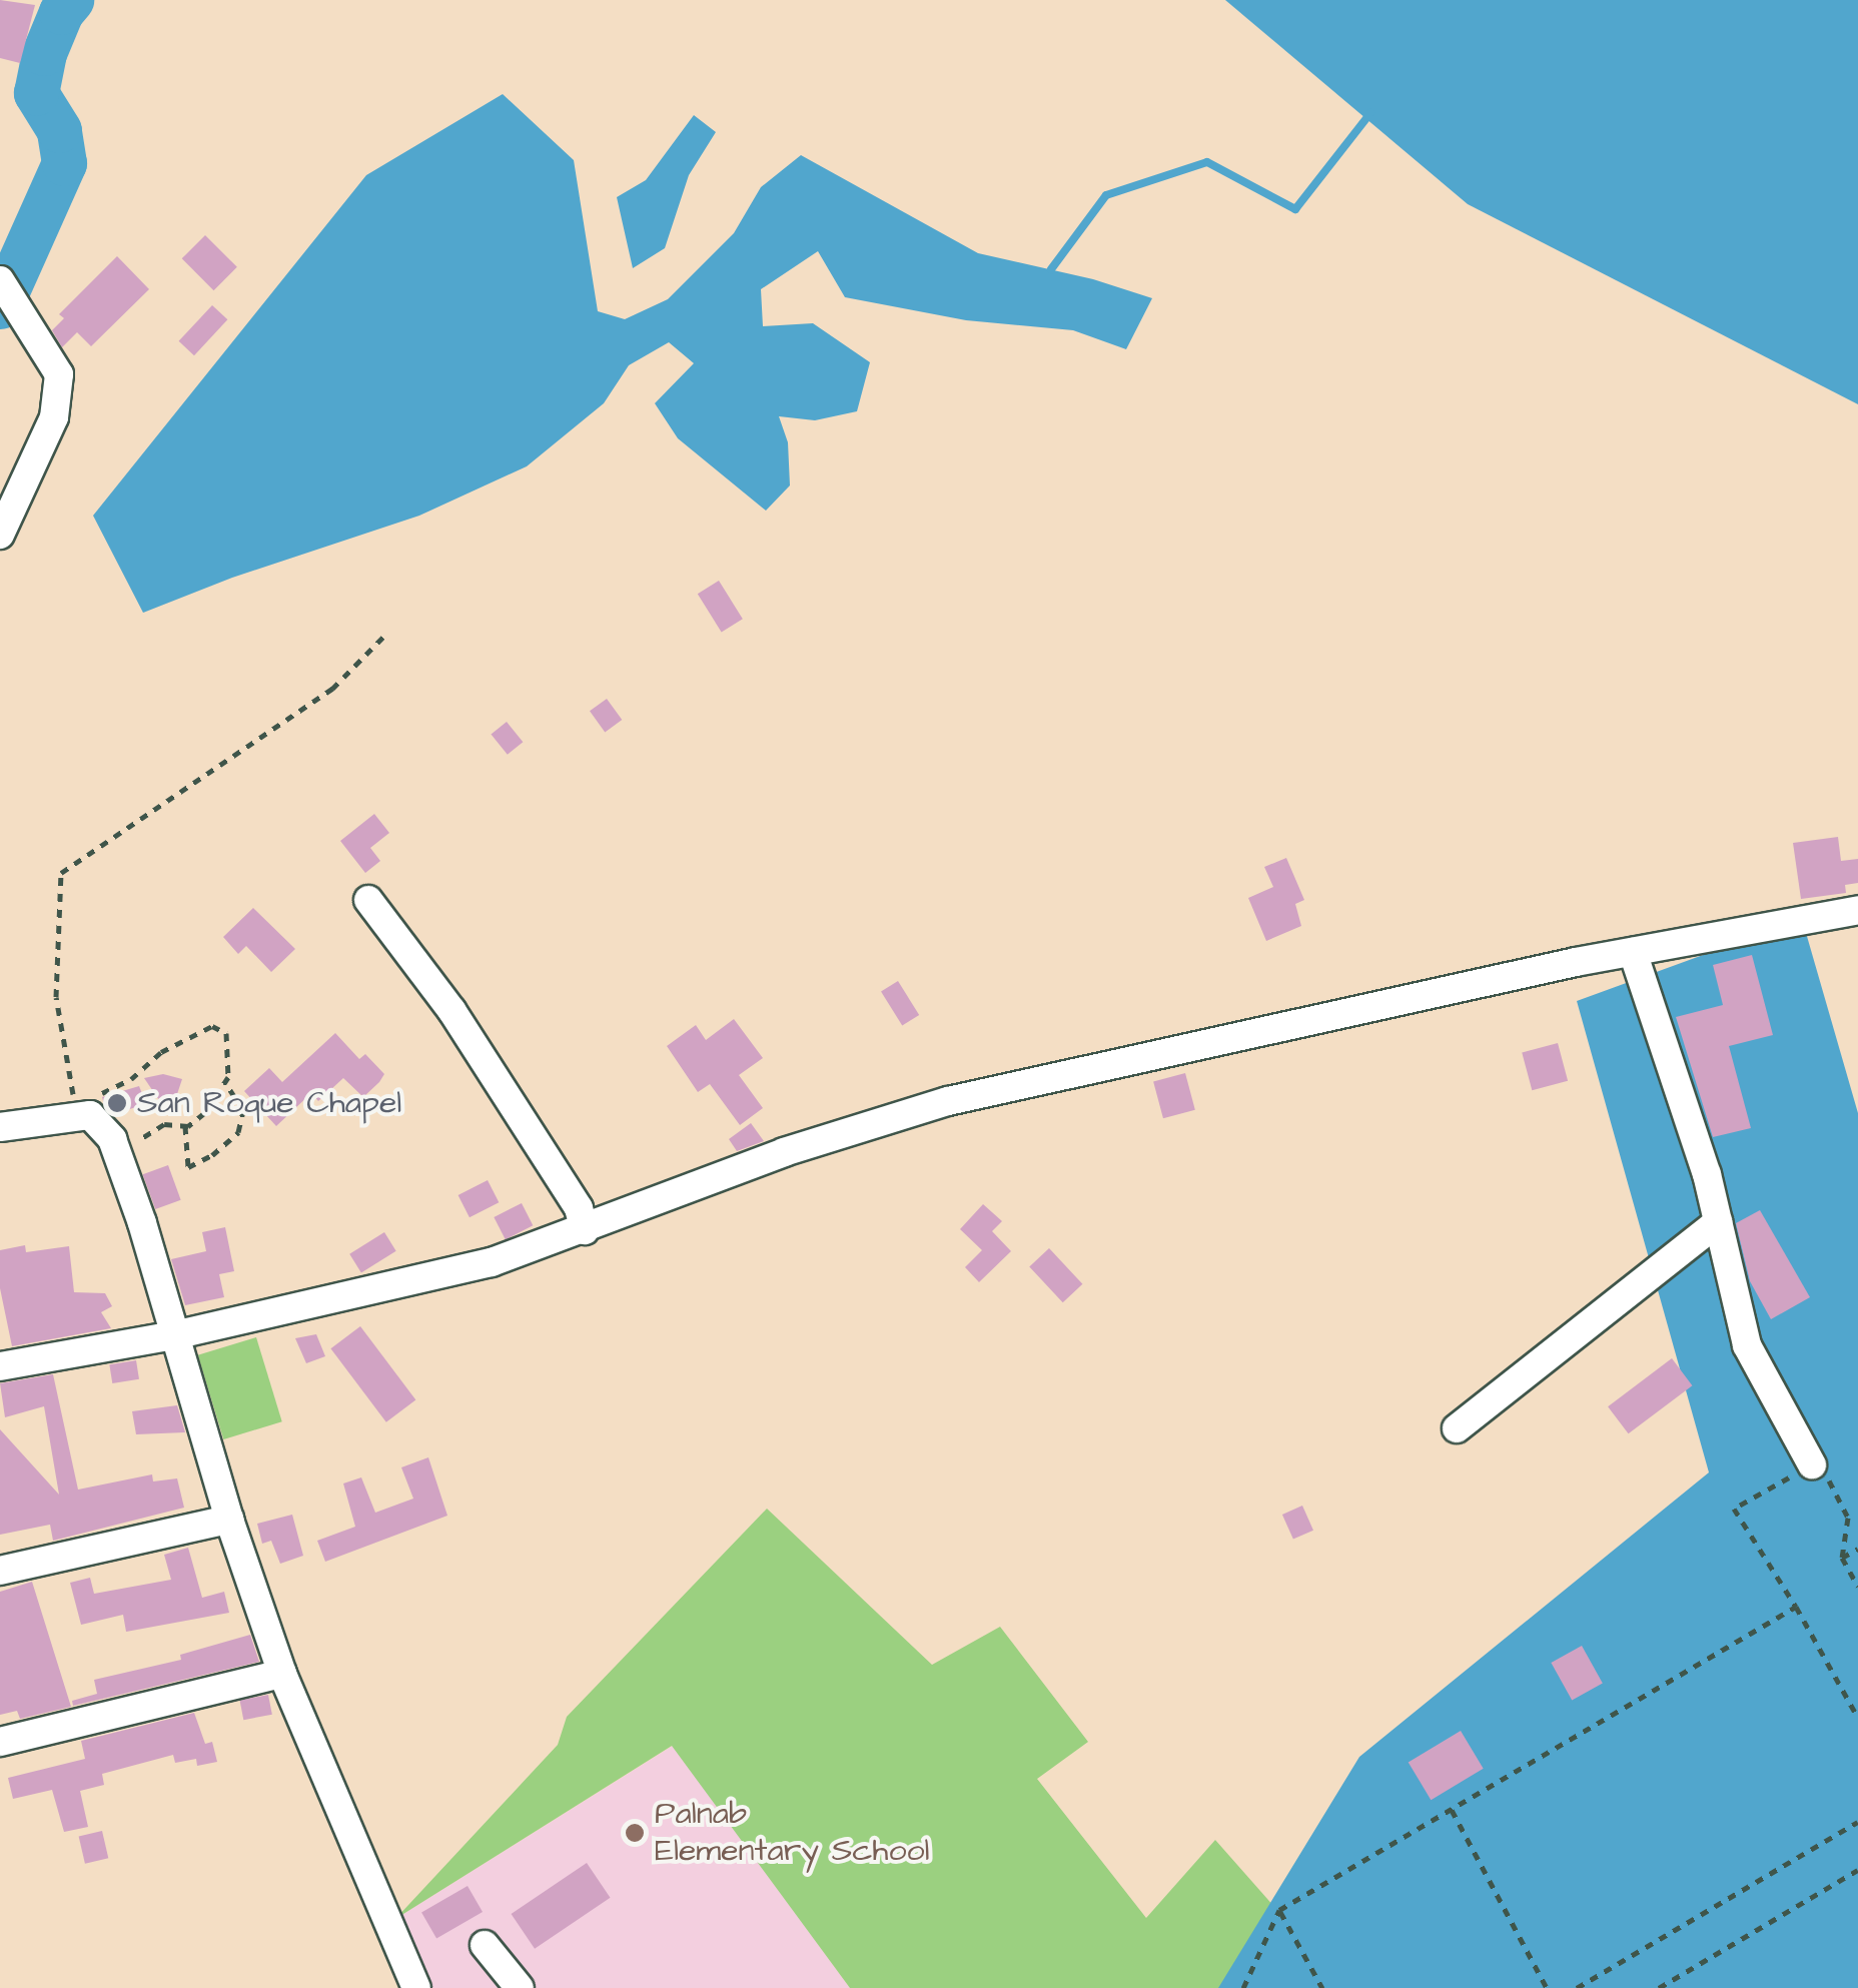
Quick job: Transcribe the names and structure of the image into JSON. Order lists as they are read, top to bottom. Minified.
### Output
{"places":["San Roque Chapel","Palnab Elementary School"]}
